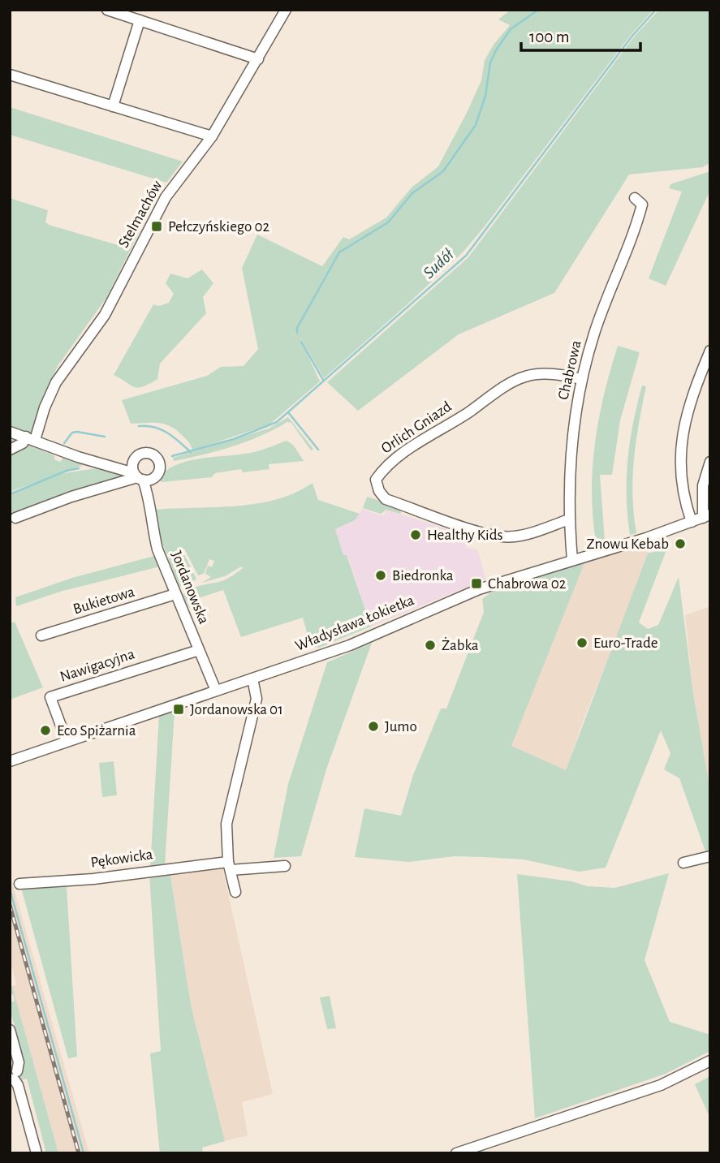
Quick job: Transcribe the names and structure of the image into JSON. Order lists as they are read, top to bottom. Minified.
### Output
{"streets":{"street":["Stelmachów","Chabrowa","Orlich Gniazd","Jordanowska","Bukietowa","Władysława Łokietka","Nawigacyjna","Pękowicka"]},"crossings":[["Chabrowa","Orlich Gniazd"],["Chabrowa","Władysława Łokietka"],["Jordanowska","Bukietowa"],["Jordanowska","Władysława Łokietka"],["Jordanowska","Nawigacyjna"],["Władysława Łokietka","Nawigacyjna"]],"water":["Sudół"],"places":{"transit":["Pełczyńskiego 02","Chabrowa 02","Jordanowska 01"],"other":["Healthy Kids","Znowu Kebab","Biedronka","Euro-Trade","Żabka","Jumo","Eco Spiżarnia"]},"scale_bar":"100 m"}
